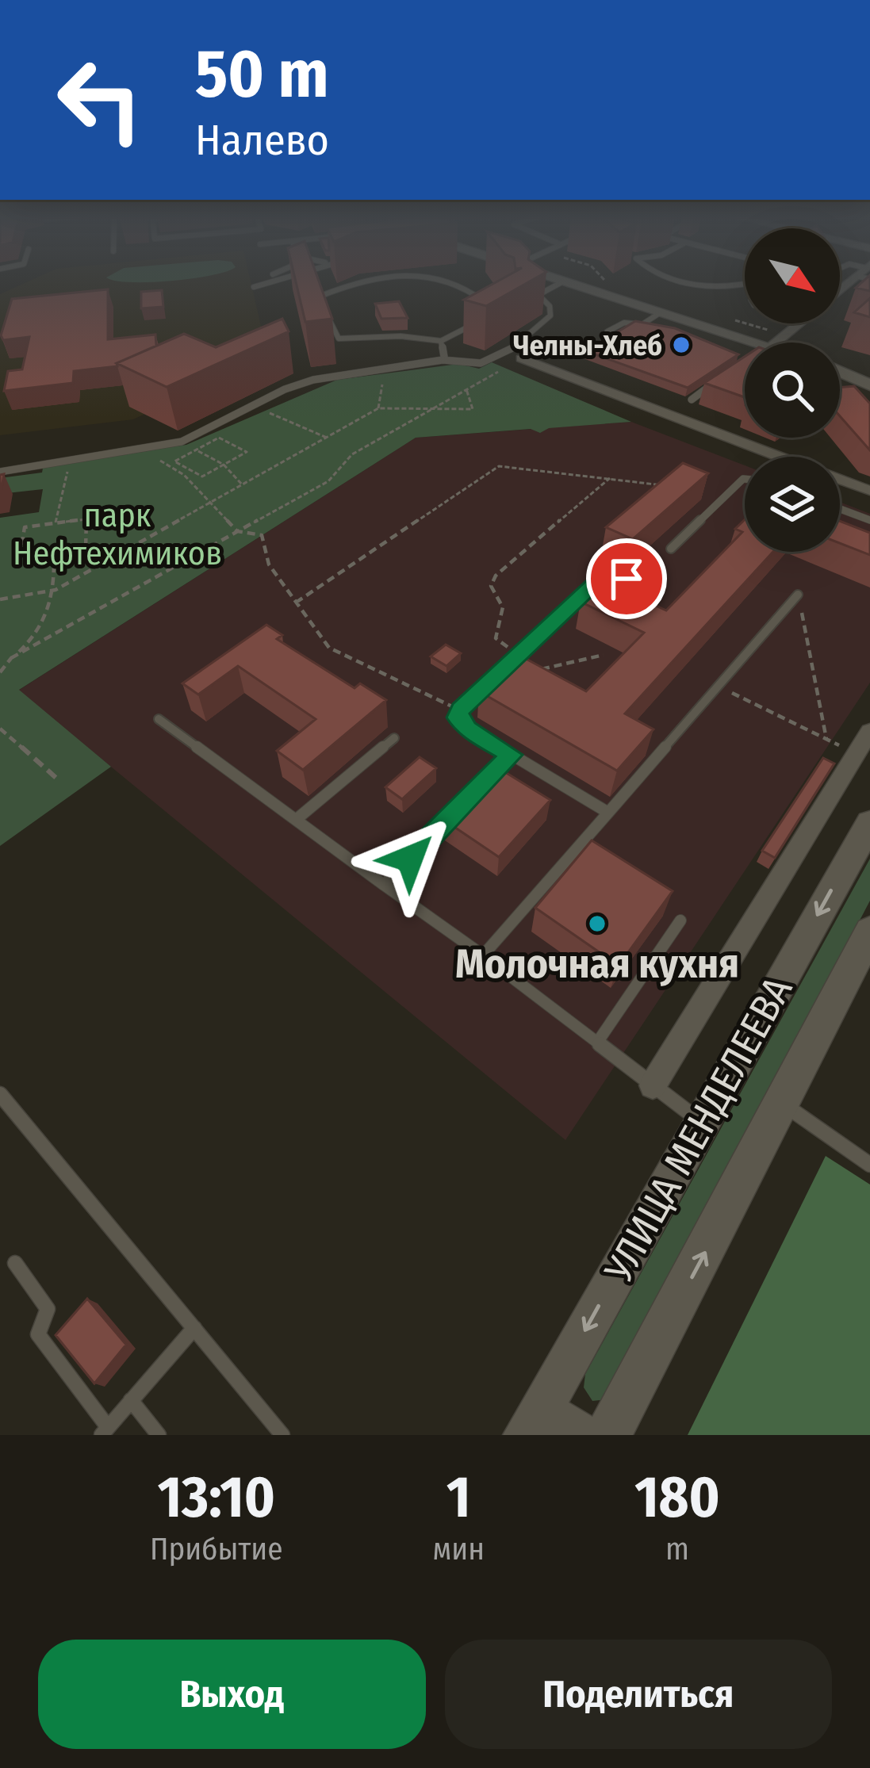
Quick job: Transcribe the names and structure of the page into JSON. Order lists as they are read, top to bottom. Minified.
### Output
{"streets":{"street":["УЛИЦА МЕНДЕЛЕЕВА"]},"parks":["парк Нефтехимиков"],"places":["Челны-Хлеб","Молочная кухня"],"north":"bottom right","page":{"turn":["50 m","Налево"],"eta":["13:10","Прибытие","1","мин","180","m"],"buttons":["Выход","Поделиться"]}}
